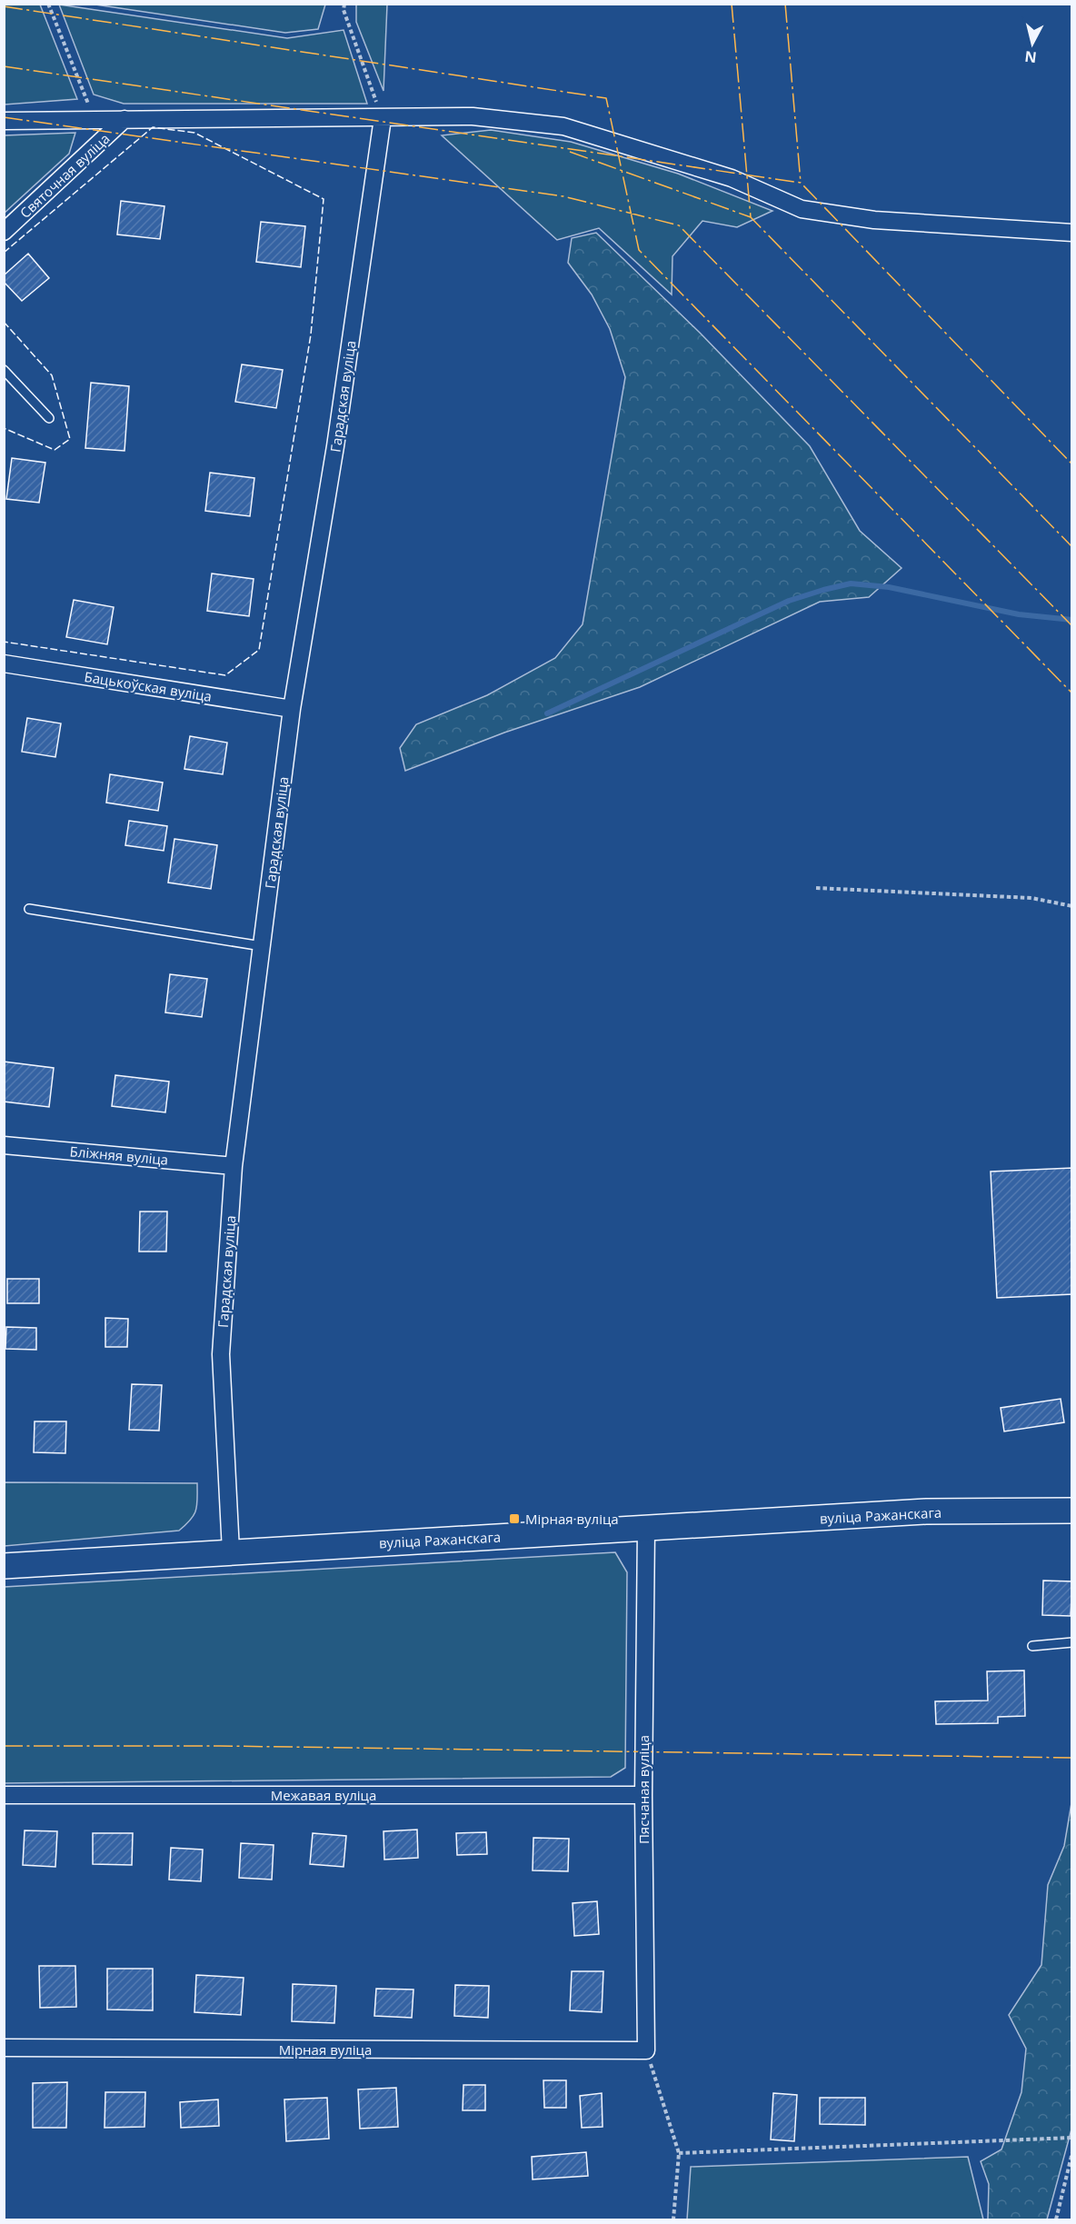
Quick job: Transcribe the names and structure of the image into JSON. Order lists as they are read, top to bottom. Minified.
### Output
{"streets":{"street":["Святочная вуліца","Гарадская вуліца","Бацькоўская вуліца","Бліжняя вуліца","вуліца Ражанскага","Пясчаная вуліца","Межавая вуліца","Мірная вуліца"]},"crossings":[["Гарадская вуліца","Бацькоўская вуліца"],["Гарадская вуліца","Бліжняя вуліца"],["Гарадская вуліца","вуліца Ражанскага"],["вуліца Ражанскага","Пясчаная вуліца"],["Пясчаная вуліца","Межавая вуліца"],["Пясчаная вуліца","Мірная вуліца"]],"places":{"transit":["Мірная вуліца"]},"north":"bottom"}
